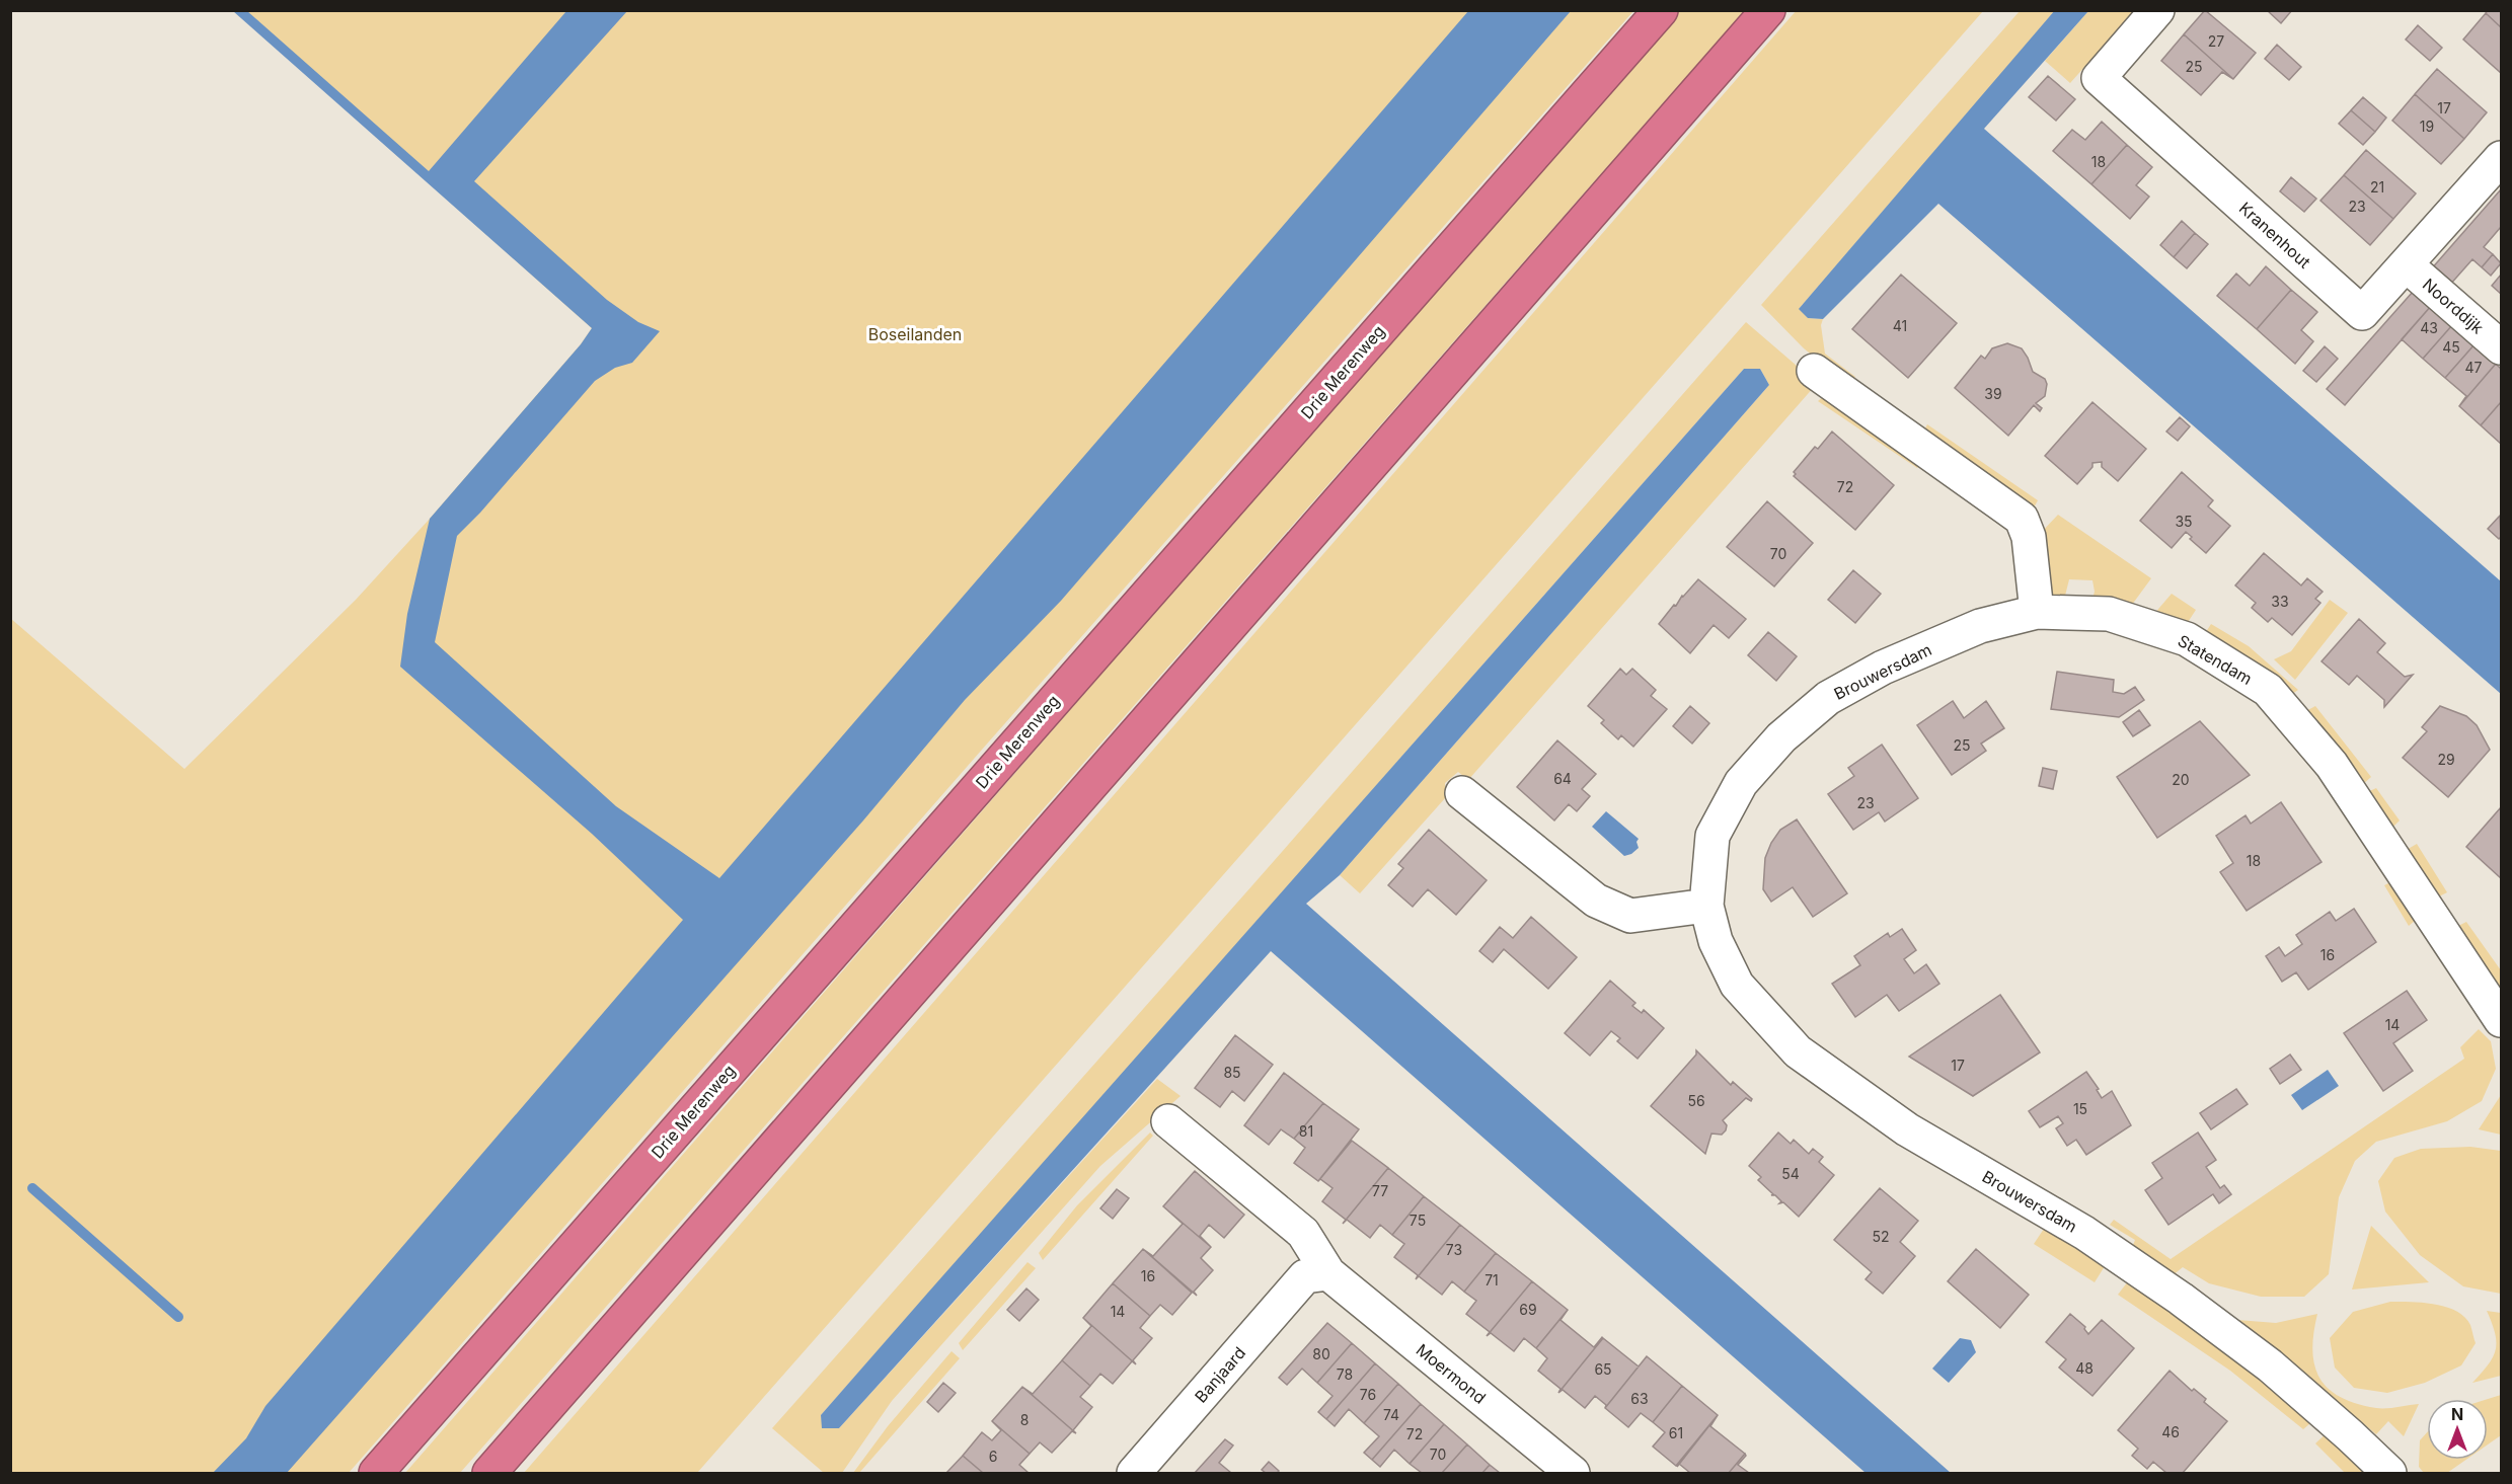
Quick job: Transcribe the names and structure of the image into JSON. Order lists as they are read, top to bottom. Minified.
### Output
{"streets":{"highway":["Drie Merenweg"],"street":["Kranenhout","Noorddijk","Statendam","Brouwersdam","Moermond","Banjaard"]},"crossings":[["Kranenhout","Noorddijk"],["Statendam","Brouwersdam"],["Moermond","Banjaard"]],"parks":["Boseilanden"],"house_numbers":["27","25","17","19","18","21","23","41","43","45","47","39","72","35","70","33","25","29","64","20","23","18","16","14","17","85","56","15","81","54","77","75","52","73","16","71","69","14","80","48","65","78","76","63","74","8","46","61","72","70","6"],"north":"top"}
